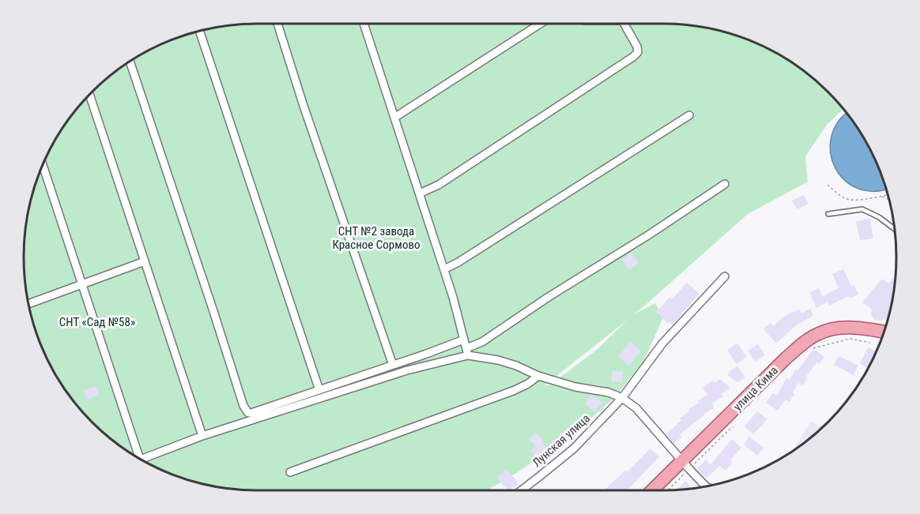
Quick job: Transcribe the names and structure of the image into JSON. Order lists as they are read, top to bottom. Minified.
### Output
{"streets":{"main road":["улица Кима"],"street":["Лунская улица"]},"parks":["СНТ №2 завода Красное Сормово","СНТ «Сад №58»"]}
